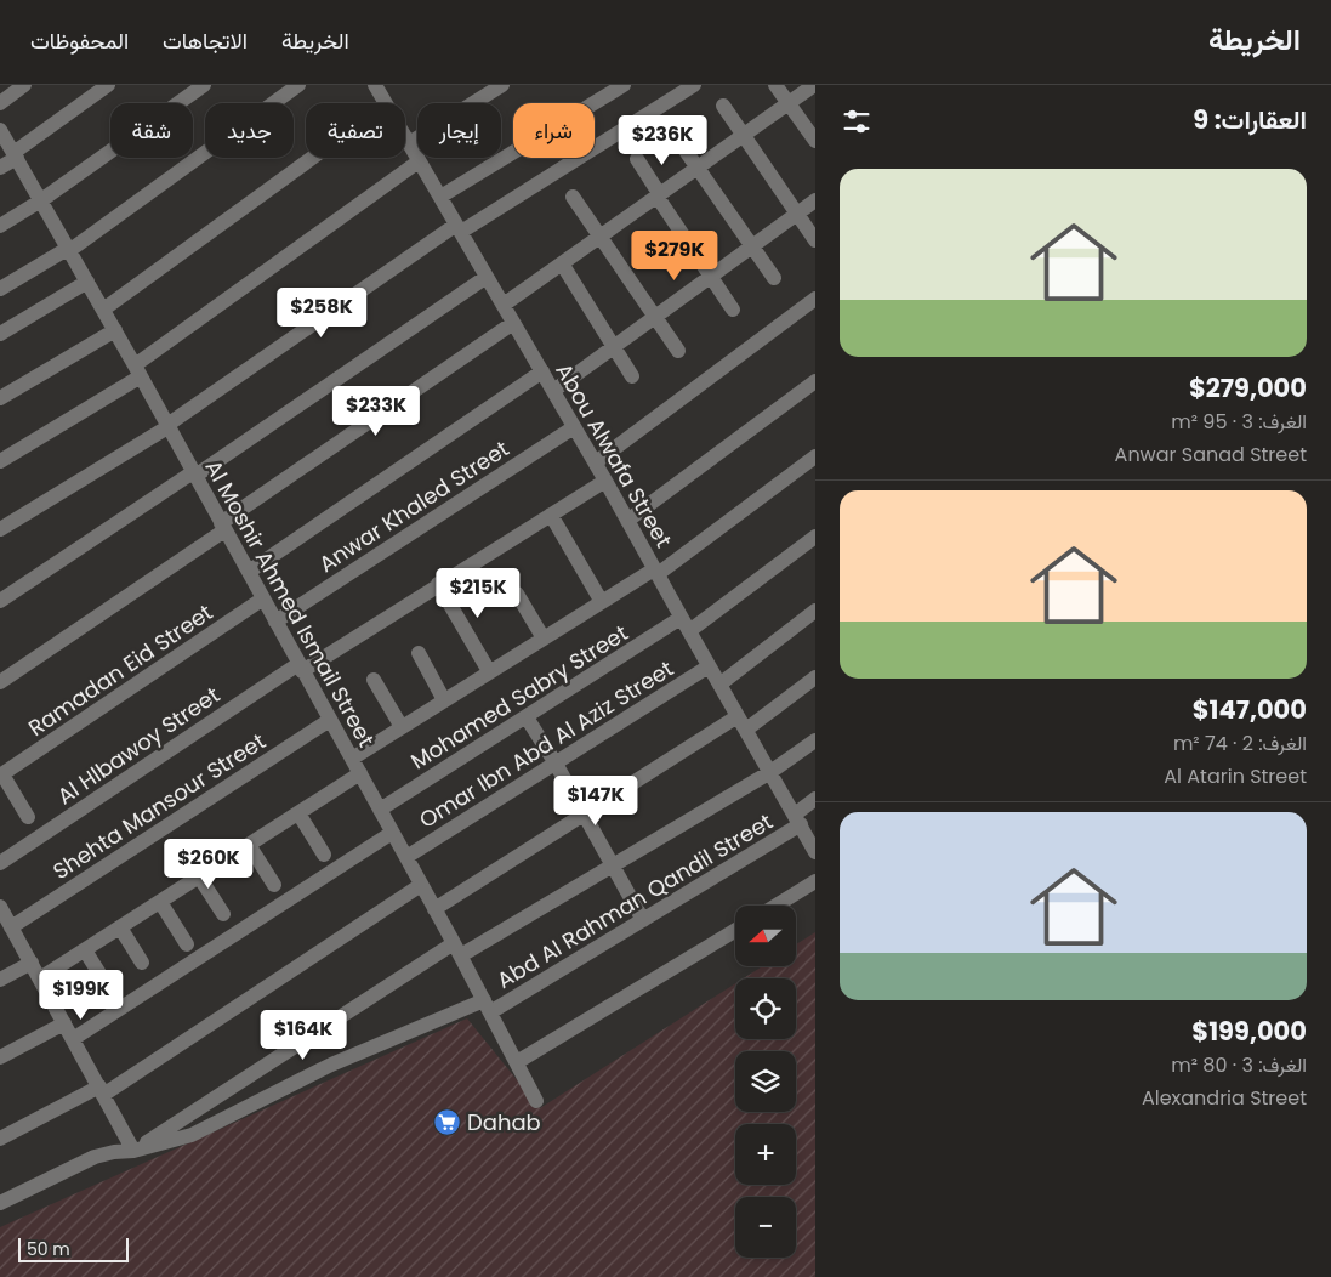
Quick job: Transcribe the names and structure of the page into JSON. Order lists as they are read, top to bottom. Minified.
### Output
{"streets":{"street":["Abou Alwafa Street","Anwar Khaled Street","Al Moshir Ahmed Ismail Street","Ramadan Eid Street","Mohamed Sabry Street","Omar Ibn Abd Al Aziz Street","Al Hlbawoy Street","Shehta Mansour Street","Abd Al Rahman Qandil Street"]},"crossings":[["Abou Alwafa Street","Anwar Khaled Street"],["Abou Alwafa Street","Mohamed Sabry Street"],["Abou Alwafa Street","Omar Ibn Abd Al Aziz Street"],["Abou Alwafa Street","Al Hlbawoy Street"],["Abou Alwafa Street","Abd Al Rahman Qandil Street"],["Anwar Khaled Street","Al Moshir Ahmed Ismail Street"],["Al Moshir Ahmed Ismail Street","Ramadan Eid Street"],["Al Moshir Ahmed Ismail Street","Mohamed Sabry Street"],["Al Moshir Ahmed Ismail Street","Omar Ibn Abd Al Aziz Street"],["Al Moshir Ahmed Ismail Street","Al Hlbawoy Street"],["Al Moshir Ahmed Ismail Street","Shehta Mansour Street"],["Al Moshir Ahmed Ismail Street","Abd Al Rahman Qandil Street"]],"places":{"supermarket":["Dahab"]},"scale_bar":"50 m","north":"left","page":{"header":"الخريطة","nav":["الخريطة","الاتجاهات","المحفوظات"],"heading":"العقارات: 9","chip":["شراء","إيجار","تصفية","جديد","شقة"],"price":["$236K","$279K","$258K","$233K","$215K","$147K","$260K","$199K","$164K"],"list":[{"name":"$279,000","note":"الغرف: 3 · 95 m² · Anwar Sanad Street"},{"name":"$147,000","note":"الغرف: 2 · 74 m² · Al Atarin Street"},{"name":"$199,000","note":"الغرف: 3 · 80 m² · Alexandria Street"}],"map_buttons":["+","−"],"scale":"50 m"}}
